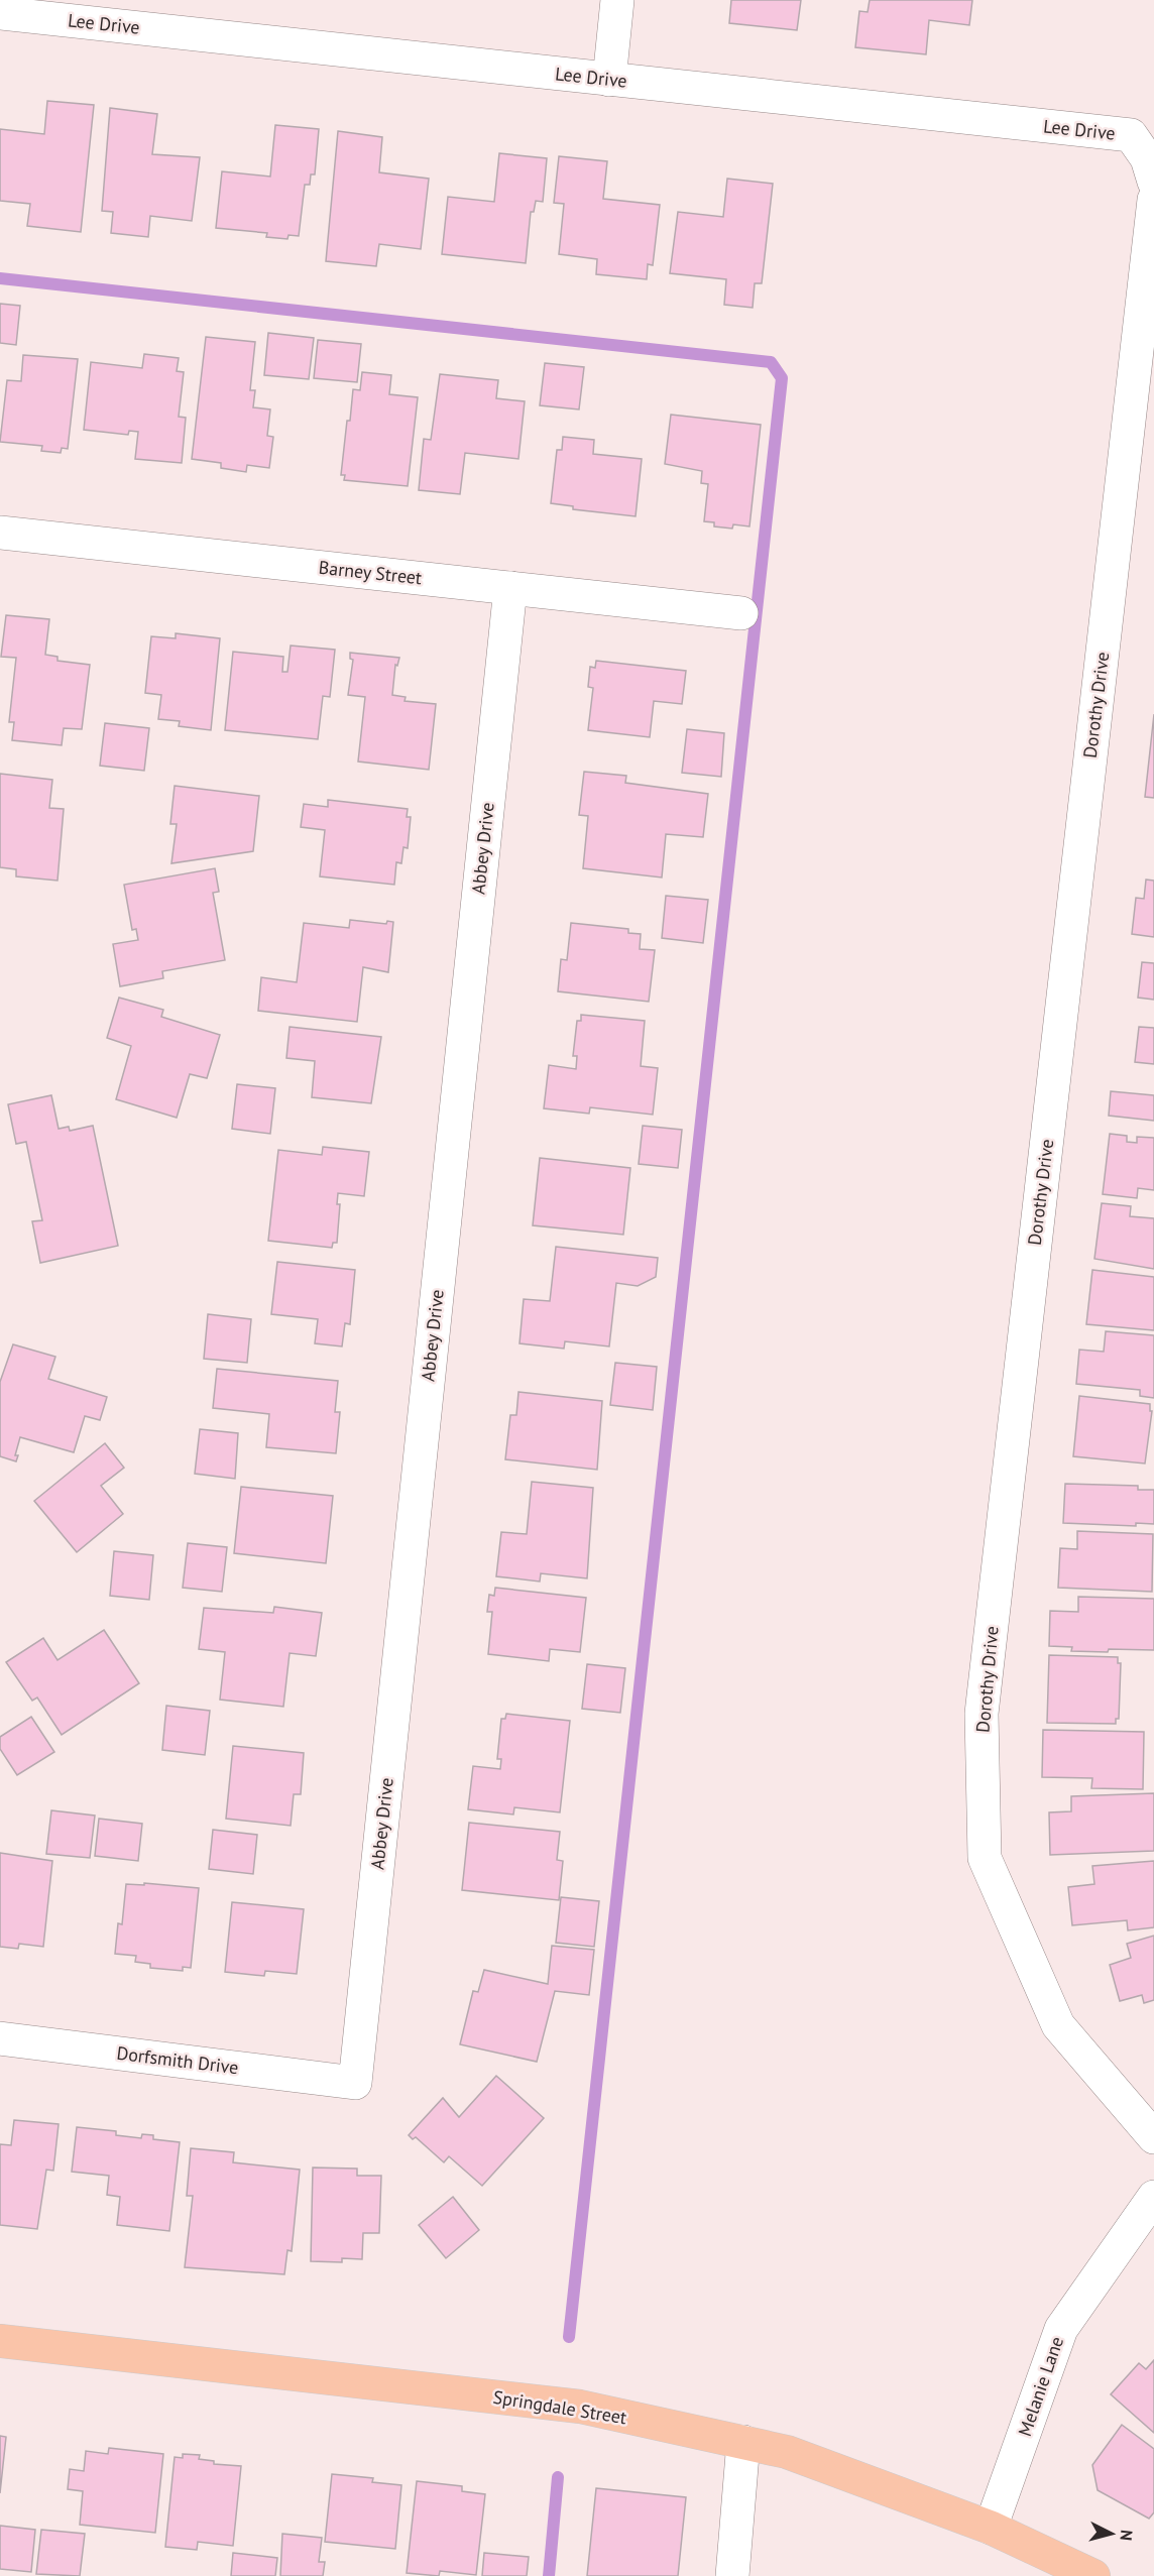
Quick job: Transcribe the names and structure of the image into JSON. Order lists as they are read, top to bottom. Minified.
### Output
{"streets":{"main road":["Springdale Street"],"street":["Lee Drive","Barney Street","Dorothy Drive","Abbey Drive","Dorfsmith Drive","Melanie Lane"]},"crossings":[["Barney Street","Abbey Drive"],["Abbey Drive","Dorfsmith Drive"],["Melanie Lane","Springdale Street"]],"north":"right"}
